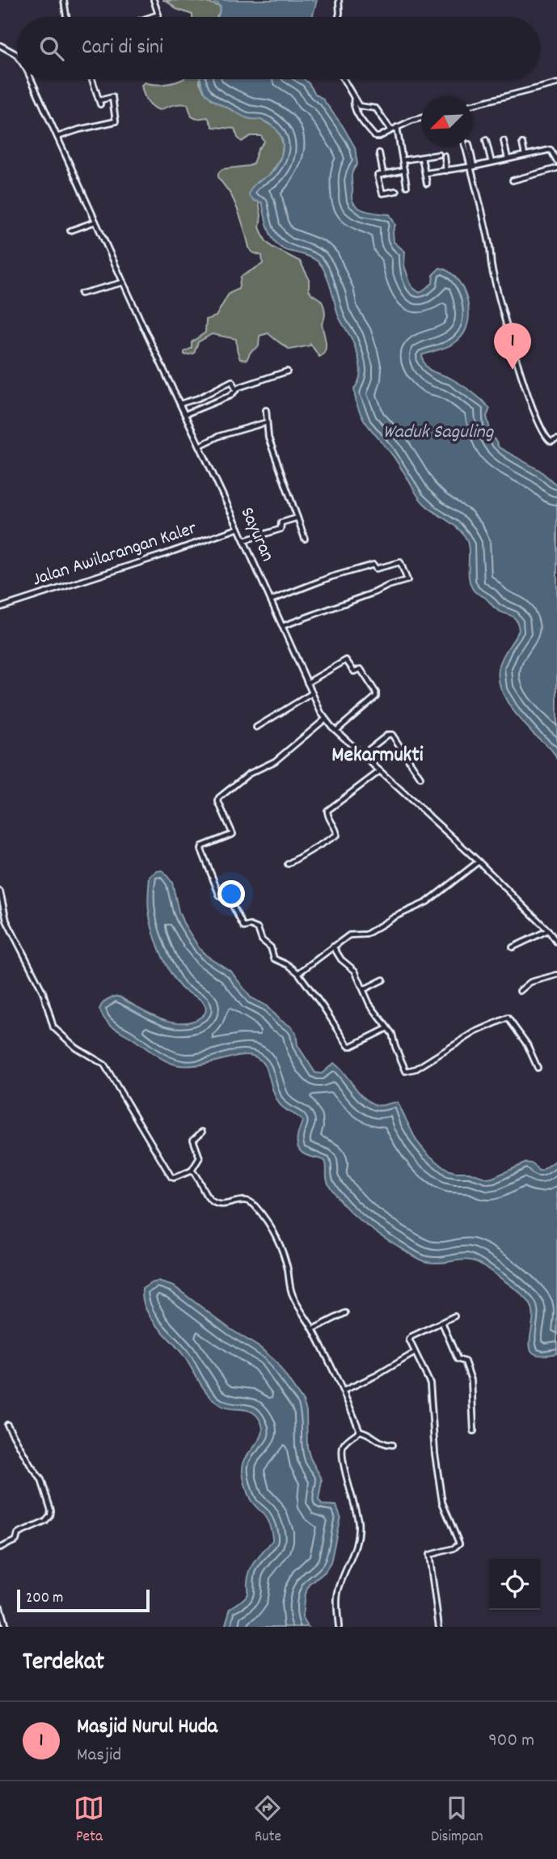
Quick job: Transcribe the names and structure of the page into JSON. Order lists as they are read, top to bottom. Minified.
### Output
{"streets":{"street":["Sayuran","Jalan Awilarangan Kaler"]},"crossings":[["Sayuran","Jalan Awilarangan Kaler"]],"districts":["Mekarmukti"],"water":["Waduk Saguling"],"scale_bar":"200 m","north":"bottom left","page":{"search":"Cari di sini","pins":"1","scale":"200 m","heading":"Terdekat","list":[{"mark":"1","name":"Masjid Nurul Huda","note":"Masjid","value":"900 m"}],"nav":["Peta","Rute","Disimpan"]}}
